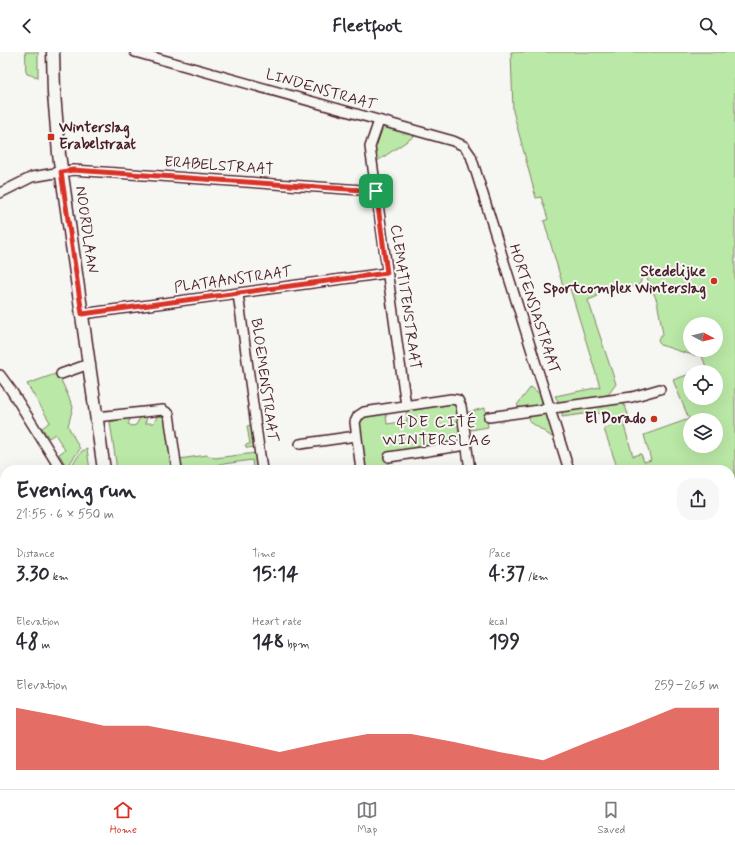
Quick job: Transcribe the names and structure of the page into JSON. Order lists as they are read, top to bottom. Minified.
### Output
{"streets":{"street":["LINDENSTRAAT","ERABELSTRAAT","NOORDLAAN","PLATAANSTRAAT","CLEMATITENSTRAAT","HORTENSIASTRAAT","BLOEMENSTRAAT"]},"crossings":[["LINDENSTRAAT","CLEMATITENSTRAAT"],["LINDENSTRAAT","HORTENSIASTRAAT"],["ERABELSTRAAT","NOORDLAAN"],["ERABELSTRAAT","CLEMATITENSTRAAT"],["NOORDLAAN","PLATAANSTRAAT"],["PLATAANSTRAAT","CLEMATITENSTRAAT"],["PLATAANSTRAAT","BLOEMENSTRAAT"]],"districts":["4DE CITÉ WINTERSLAG"],"places":{"transit":["Winterslag Erabelstraat"],"other":["Stedelijke Sportcomplex Winterslag","El Dorado"]},"north":"right","page":{"header":"Fleetfoot","heading":["Evening run","21:55 · 6 × 550 m"],"stats":[["Distance","3.30 km"],["Time","15:14"],["Pace","4:37 /km"],["Elevation","48 m"],["Heart rate","148 bpm"],["kcal","199"]],"chart":["Elevation","259–265 m"],"tabs":["Home","Map","Saved"]}}
